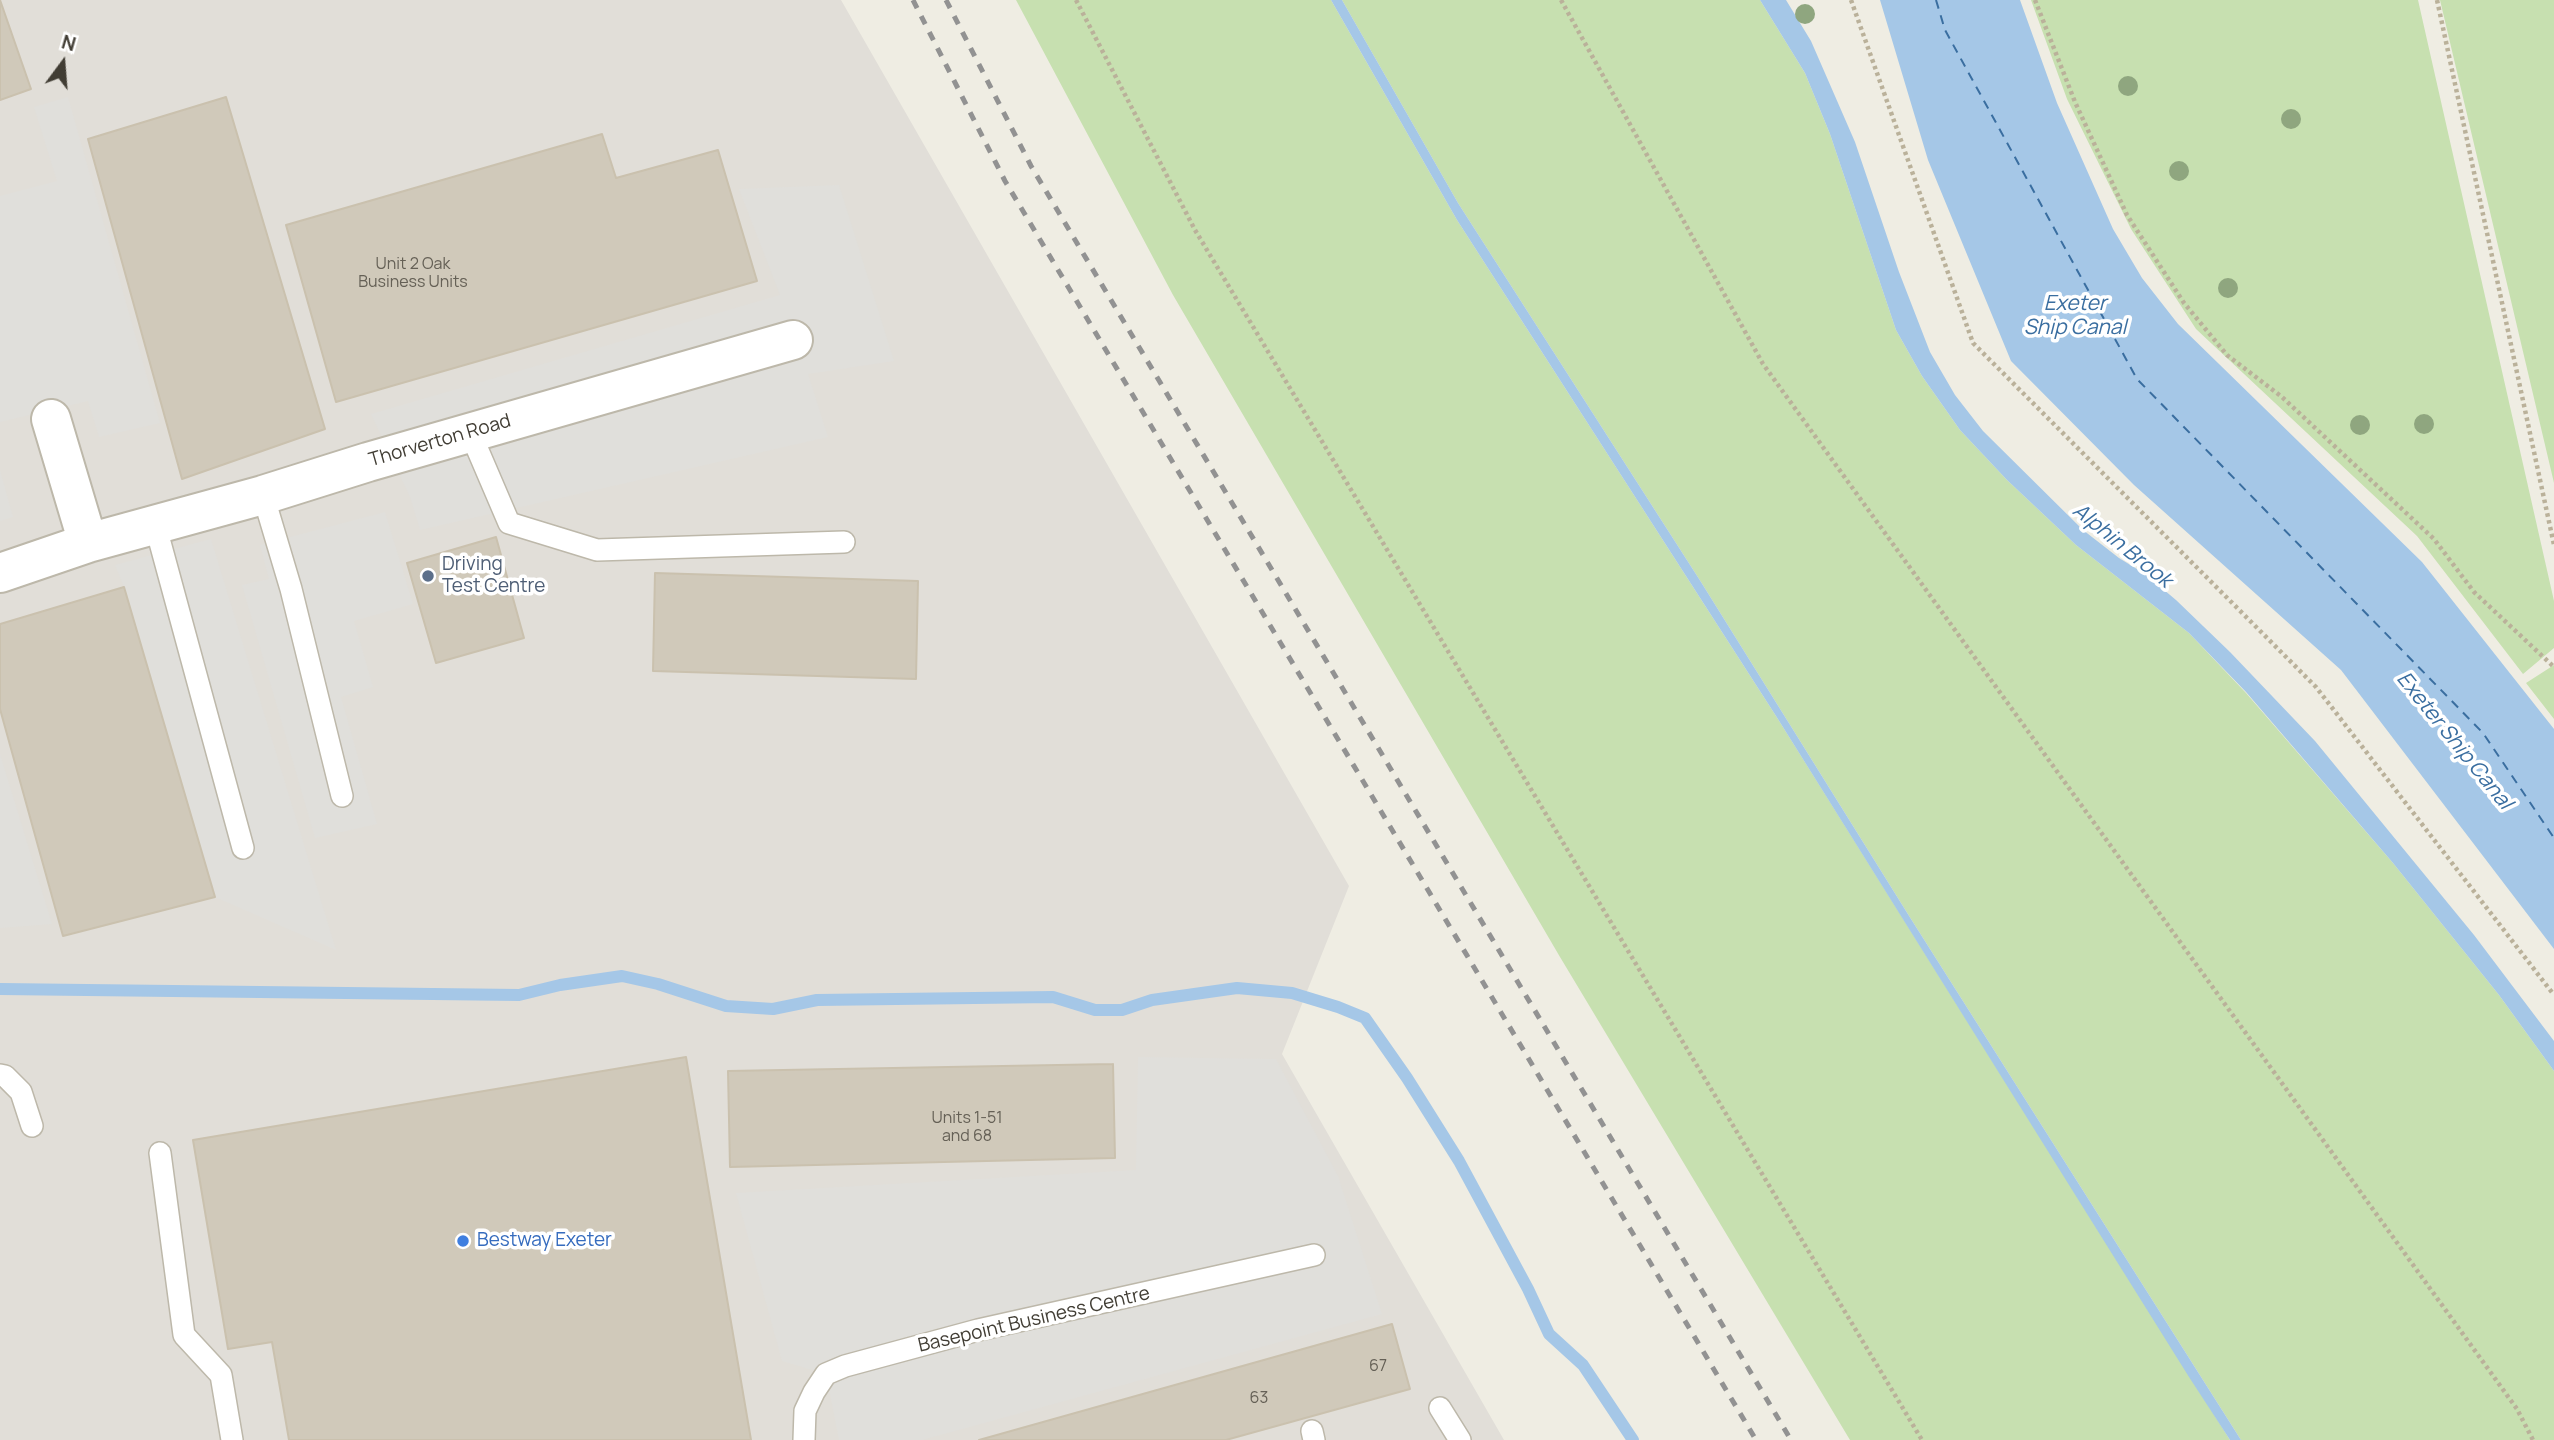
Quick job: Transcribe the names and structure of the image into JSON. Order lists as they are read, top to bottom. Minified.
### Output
{"streets":{"street":["Thorverton Road"],"lane":["Basepoint Business Centre"]},"water":["Exeter Ship Canal","Alphin Brook"],"places":["Driving Test Centre","Bestway Exeter"],"house_numbers":["Unit 2 Oak Business Units","Units 1-51 and 68","67","63"],"north":"top"}
